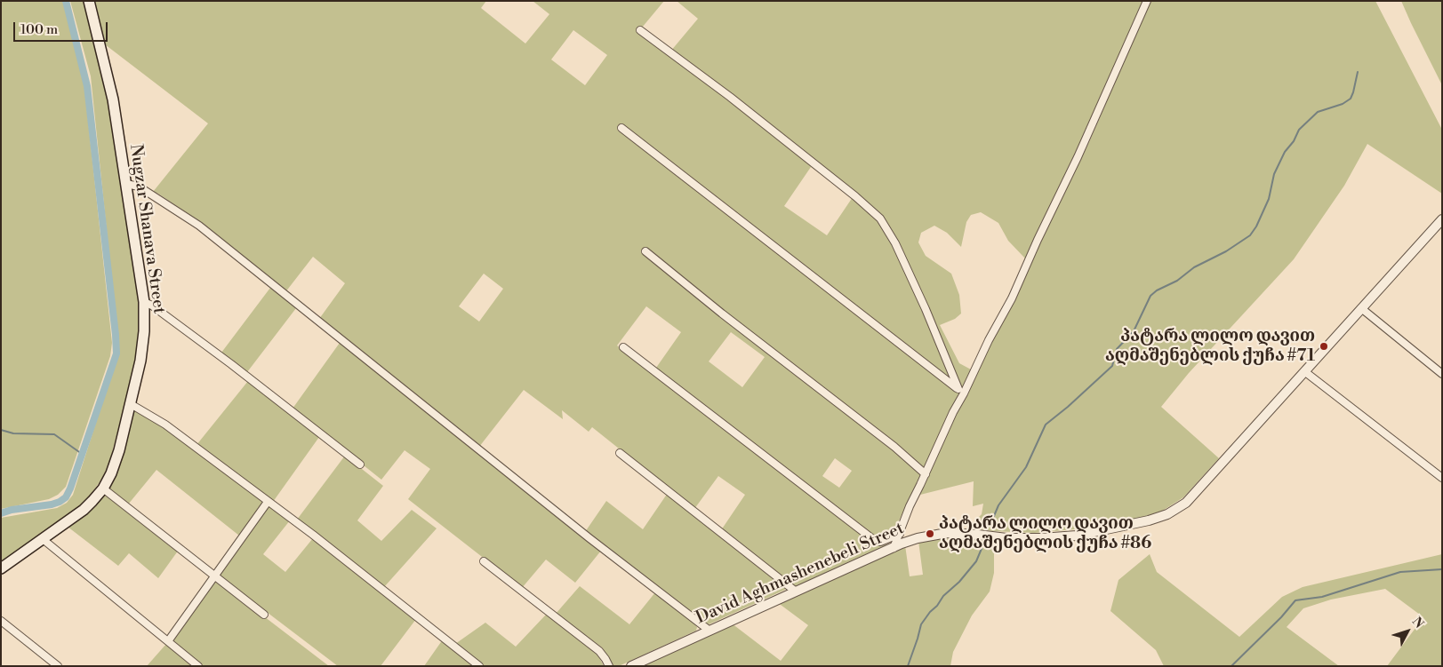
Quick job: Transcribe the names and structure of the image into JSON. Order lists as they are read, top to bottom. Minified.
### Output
{"streets":{"main road":["Nugzar Shanava Street"],"street":["David Aghmashenebeli Street"]},"places":["პატარა ლილო დავით აღმაშენებლის ქუჩა #71","პატარა ლილო დავით აღმაშენებლის ქუჩა #86"],"scale_bar":"100 m","north":"top right"}
